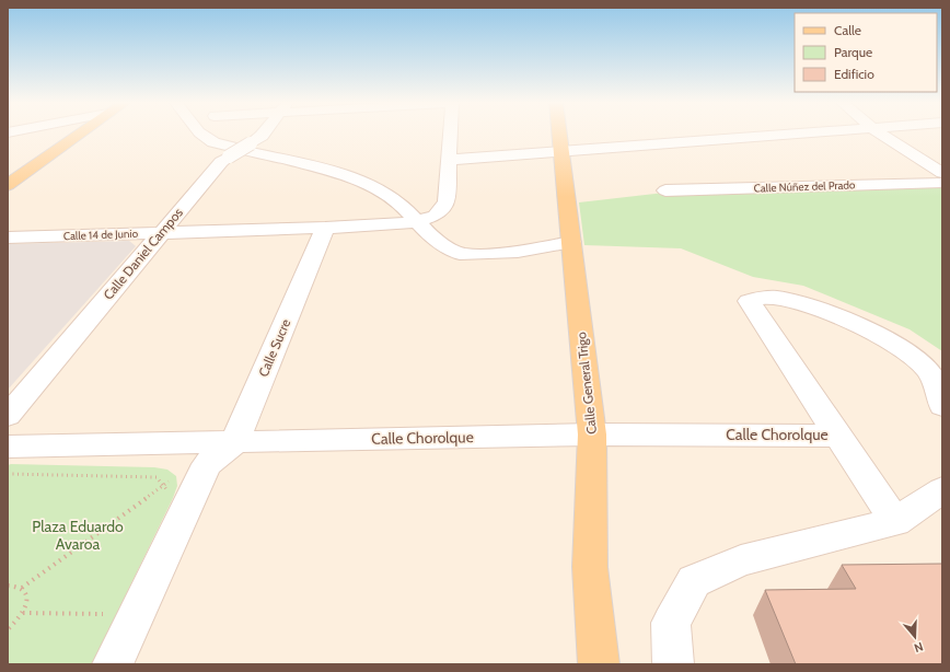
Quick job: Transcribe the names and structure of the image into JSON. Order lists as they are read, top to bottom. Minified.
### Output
{"streets":{"main road":["Calle General Trigo"],"street":["Calle Núñez del Prado","Calle 14 de Junio","Calle Daniel Campos","Calle Sucre","Calle Chorolque"]},"crossings":[["Calle 14 de Junio","Calle Daniel Campos"],["Calle 14 de Junio","Calle Sucre"],["Calle Sucre","Calle Chorolque"],["Calle General Trigo","Calle Chorolque"]],"parks":["Plaza Eduardo Avaroa"],"legend":["Calle","Parque","Edificio"],"north":"bottom"}
